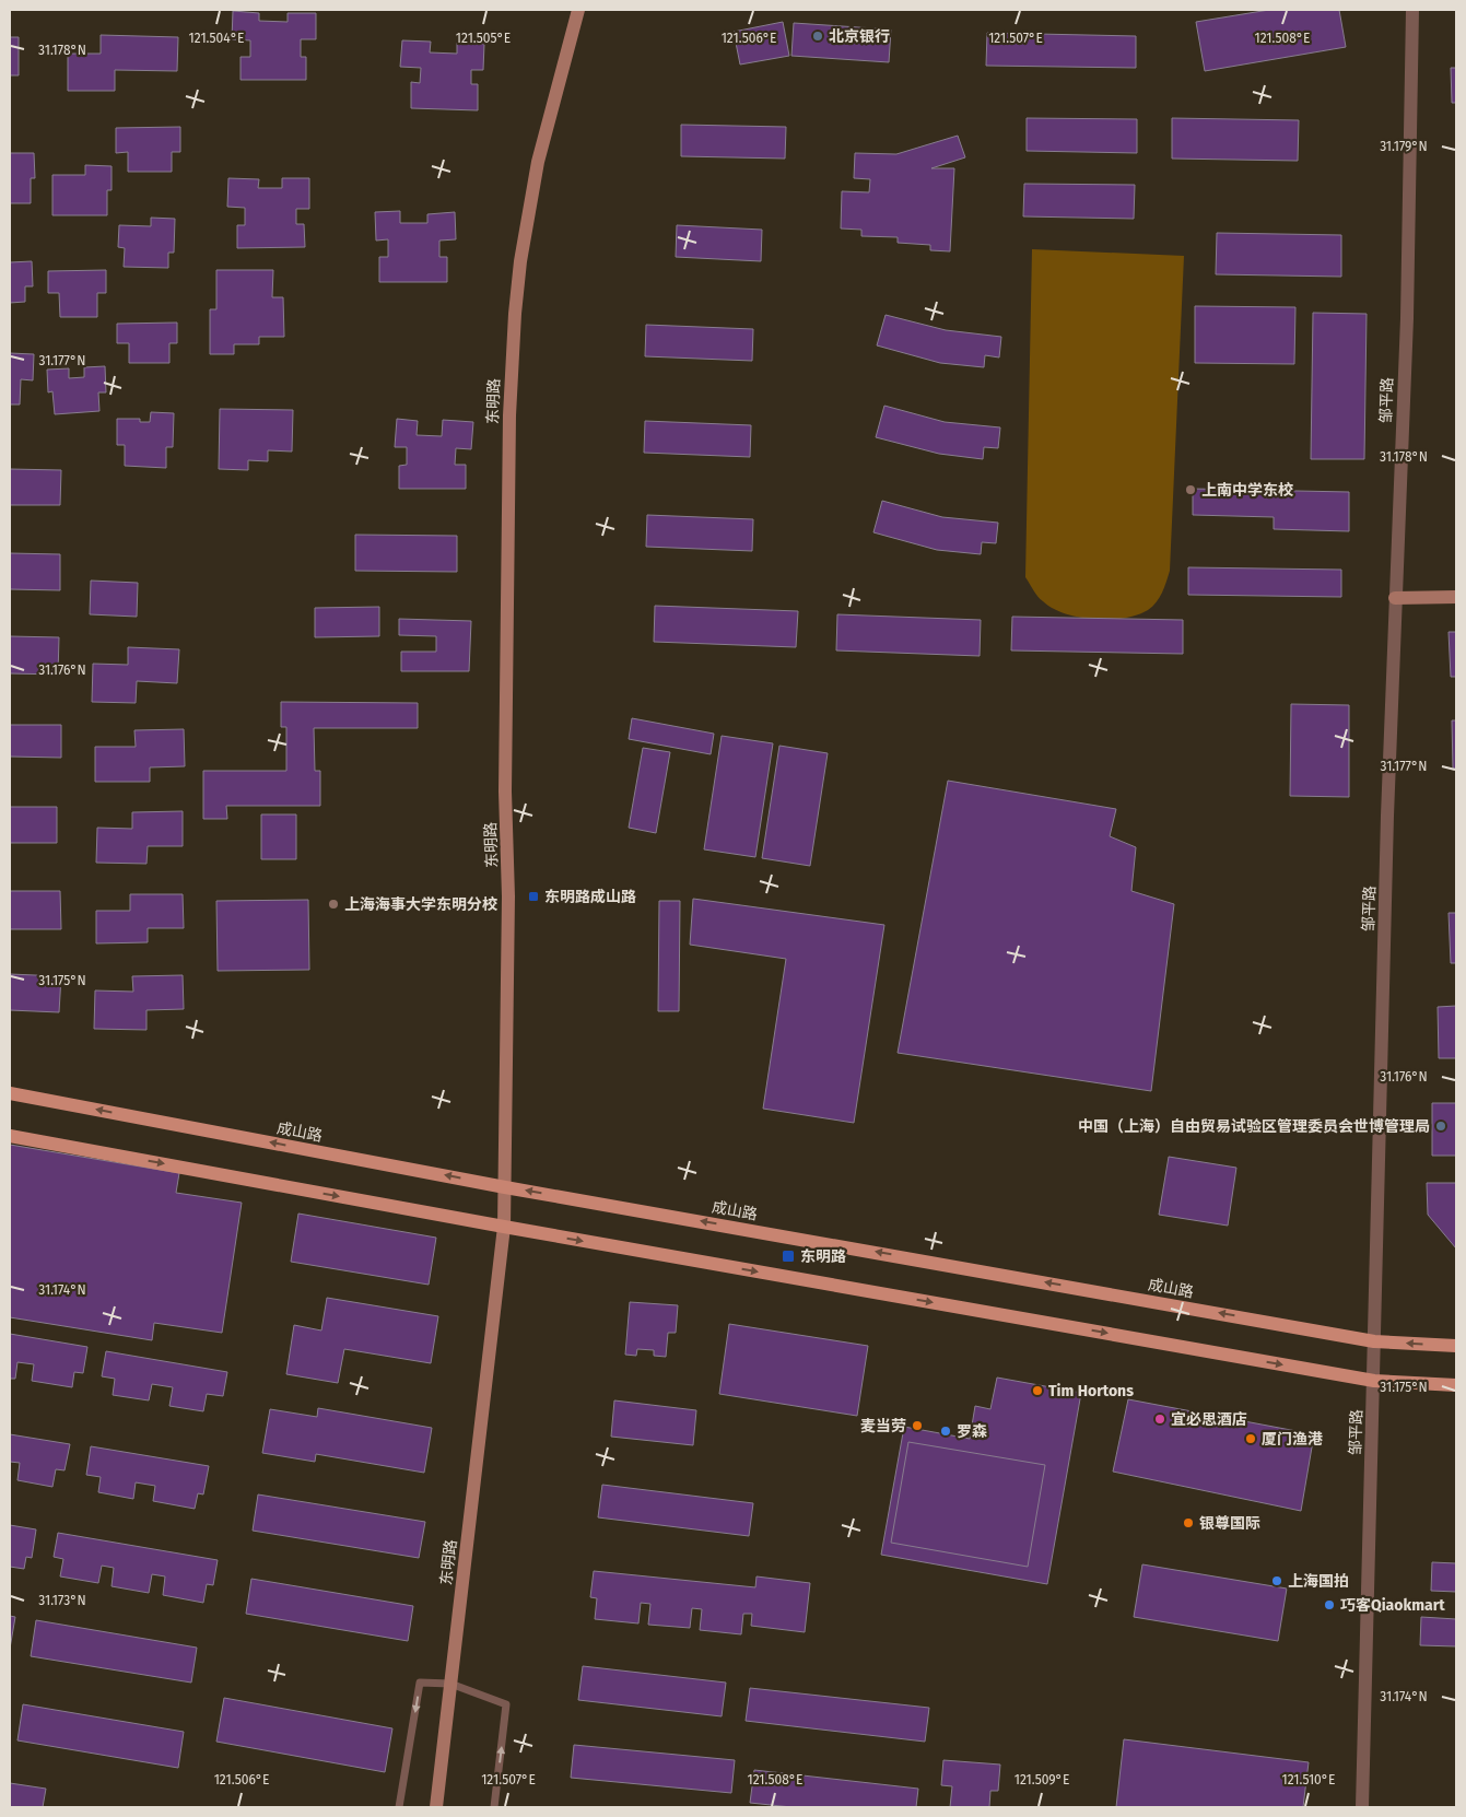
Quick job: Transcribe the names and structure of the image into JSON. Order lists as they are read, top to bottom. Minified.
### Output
{"streets":{"main road":["东明路","成山路"],"street":["邹平路"]},"crossings":[["邹平路","成山路"],["东明路","成山路"]],"places":{"other":["北京银行","上南中学东校","上海海事大学东明分校","中国（上海）自由贸易试验区管理委员会世博管理局","Tim Hortons","宜必思酒店","麦当劳","罗森","厦门渔港","银尊国际","上海国拍","巧客Qiaokmart"],"transit":["东明路成山路","东明路"]},"coordinates":["121.504°E","121.505°E","121.506°E","121.507°E","121.508°E","31.178°N","31.179°N","31.177°N","31.176°N","31.175°N","31.174°N","31.173°N","121.509°E","121.510°E"]}
